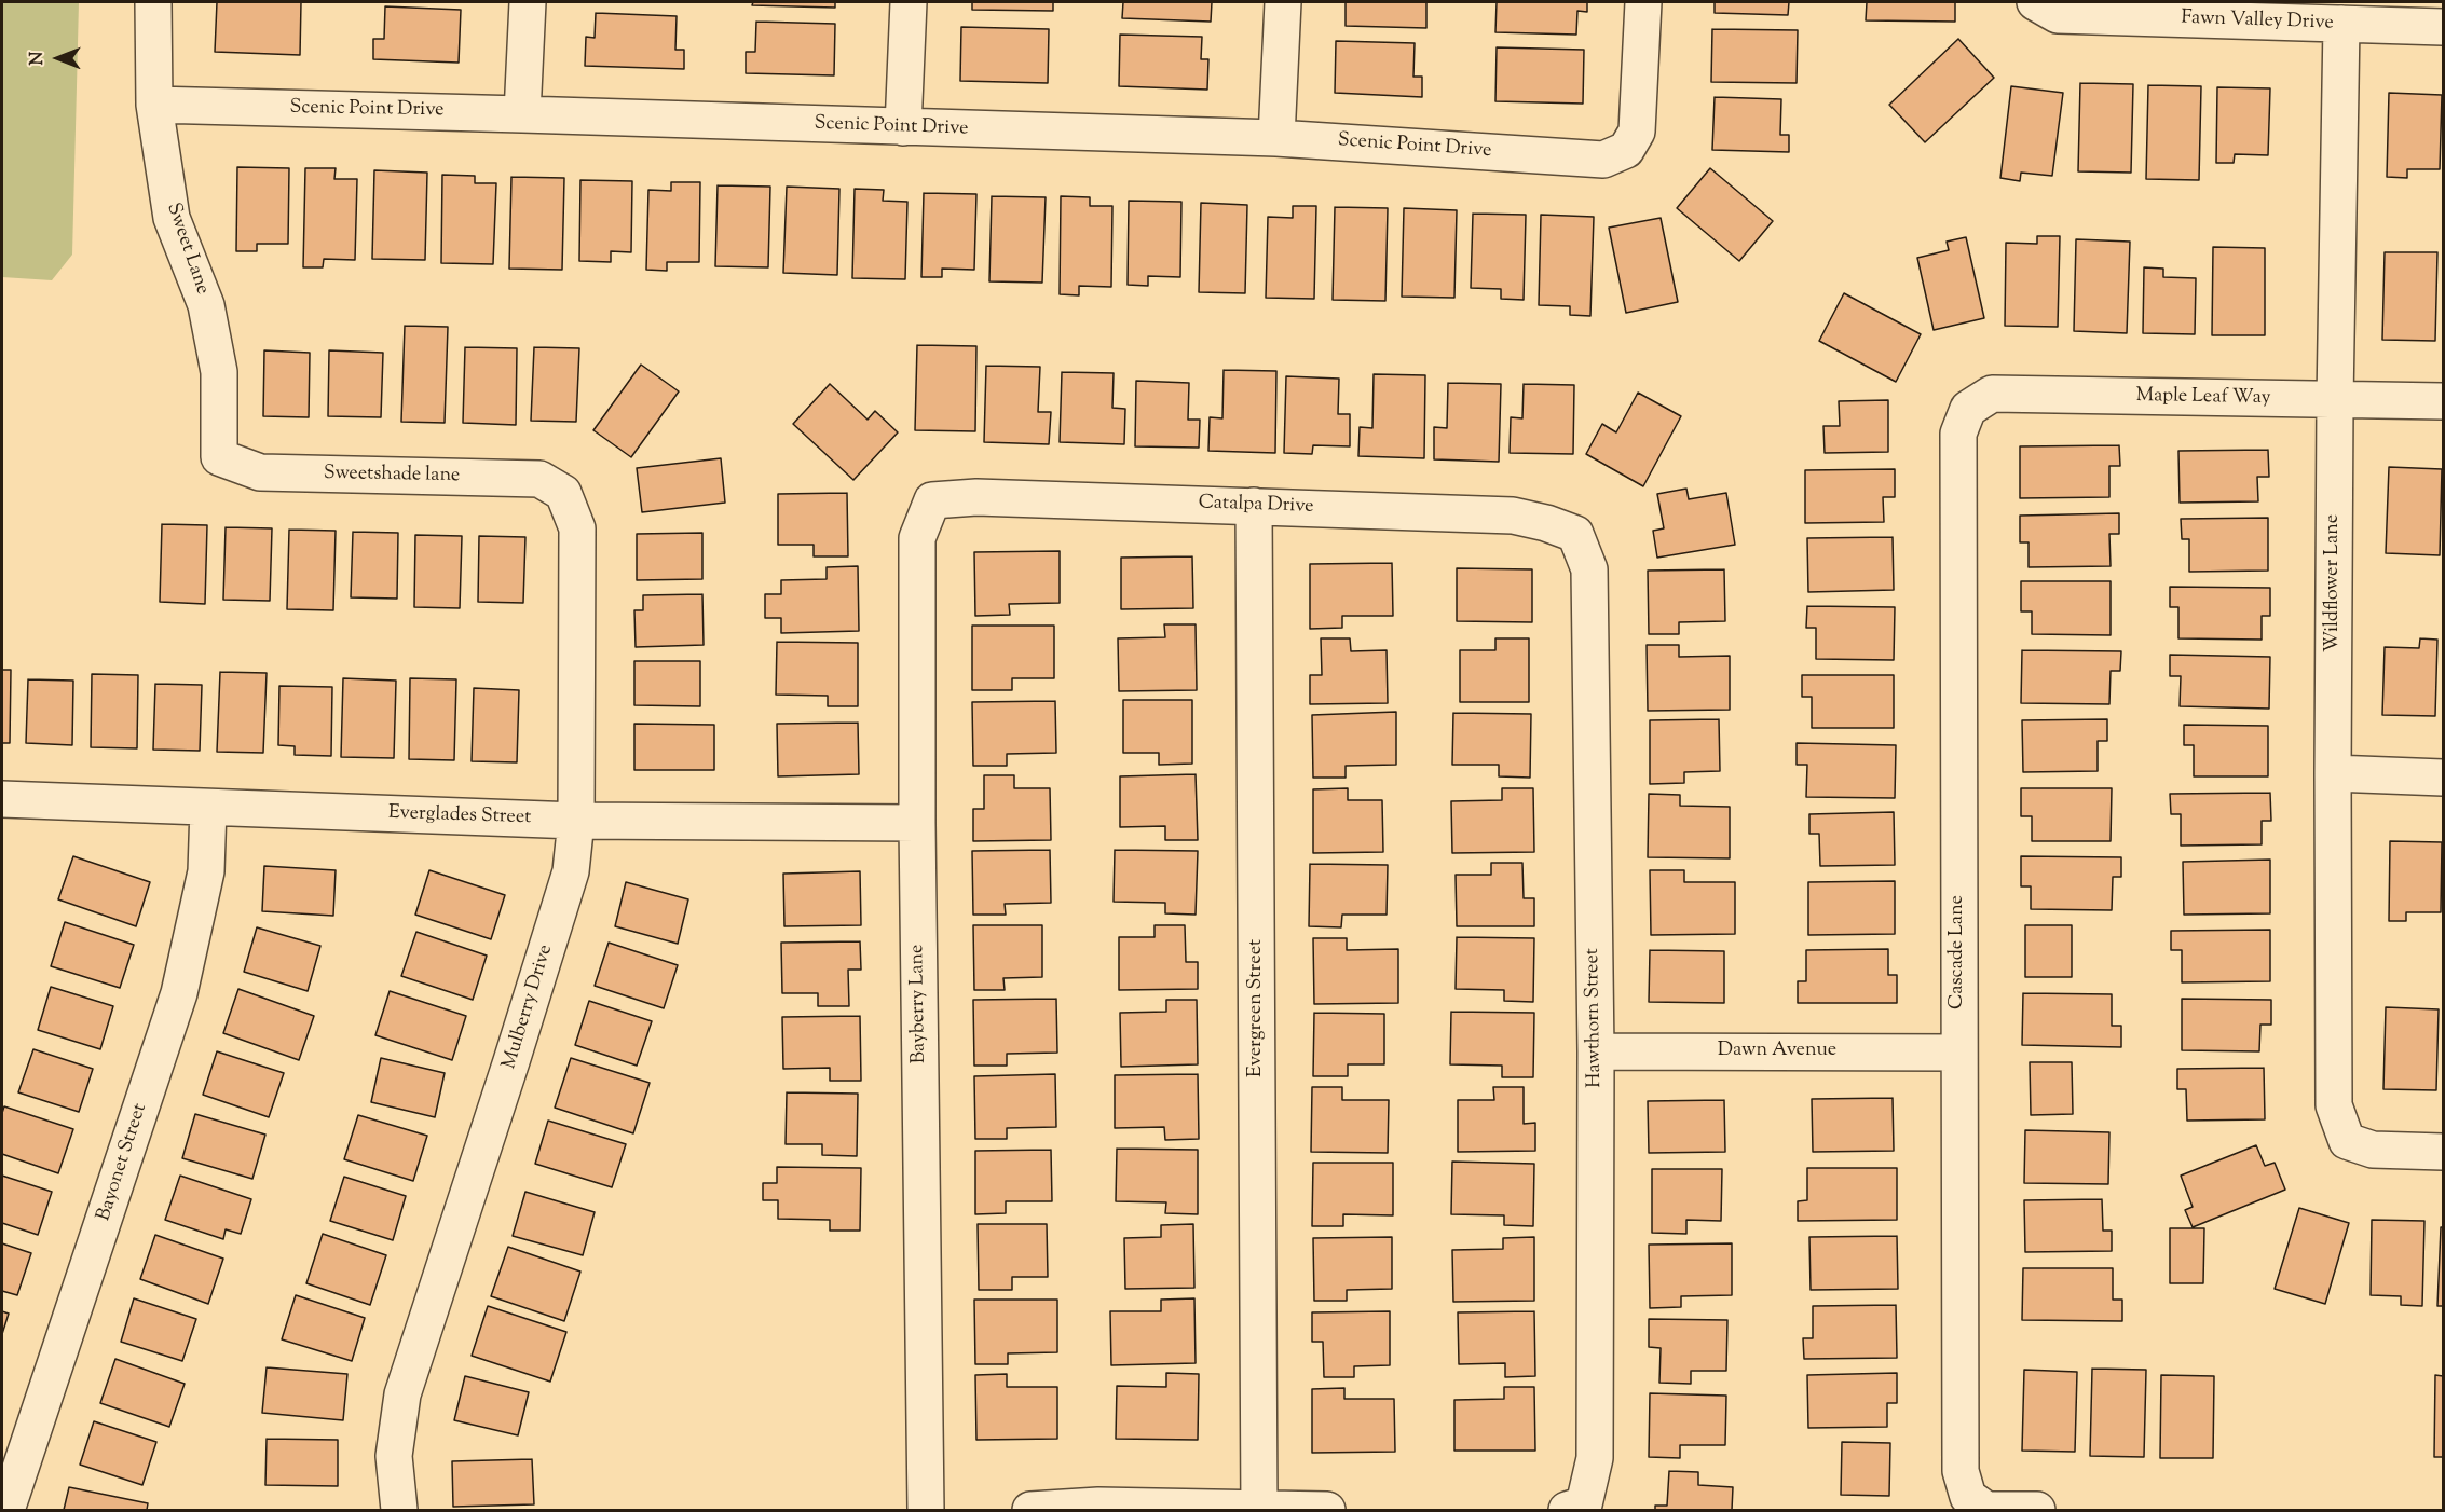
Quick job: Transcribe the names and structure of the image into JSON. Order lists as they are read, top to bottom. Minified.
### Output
{"streets":{"street":["Fawn Valley Drive","Scenic Point Drive","Sweet Lane","Maple Leaf Way","Sweetshade lane","Catalpa Drive","Wildflower Lane","Everglades Street","Cascade Lane","Bayberry Lane","Mulberry Drive","Evergreen Street","Hawthorn Street","Dawn Avenue","Bayonet Street"]},"crossings":[["Fawn Valley Drive","Wildflower Lane"],["Scenic Point Drive","Sweet Lane"],["Sweet Lane","Sweetshade lane"],["Maple Leaf Way","Wildflower Lane"],["Maple Leaf Way","Cascade Lane"],["Sweetshade lane","Mulberry Drive"],["Catalpa Drive","Bayberry Lane"],["Catalpa Drive","Evergreen Street"],["Catalpa Drive","Hawthorn Street"],["Everglades Street","Bayberry Lane"],["Everglades Street","Mulberry Drive"],["Everglades Street","Bayonet Street"],["Cascade Lane","Dawn Avenue"],["Hawthorn Street","Dawn Avenue"]],"north":"left"}
